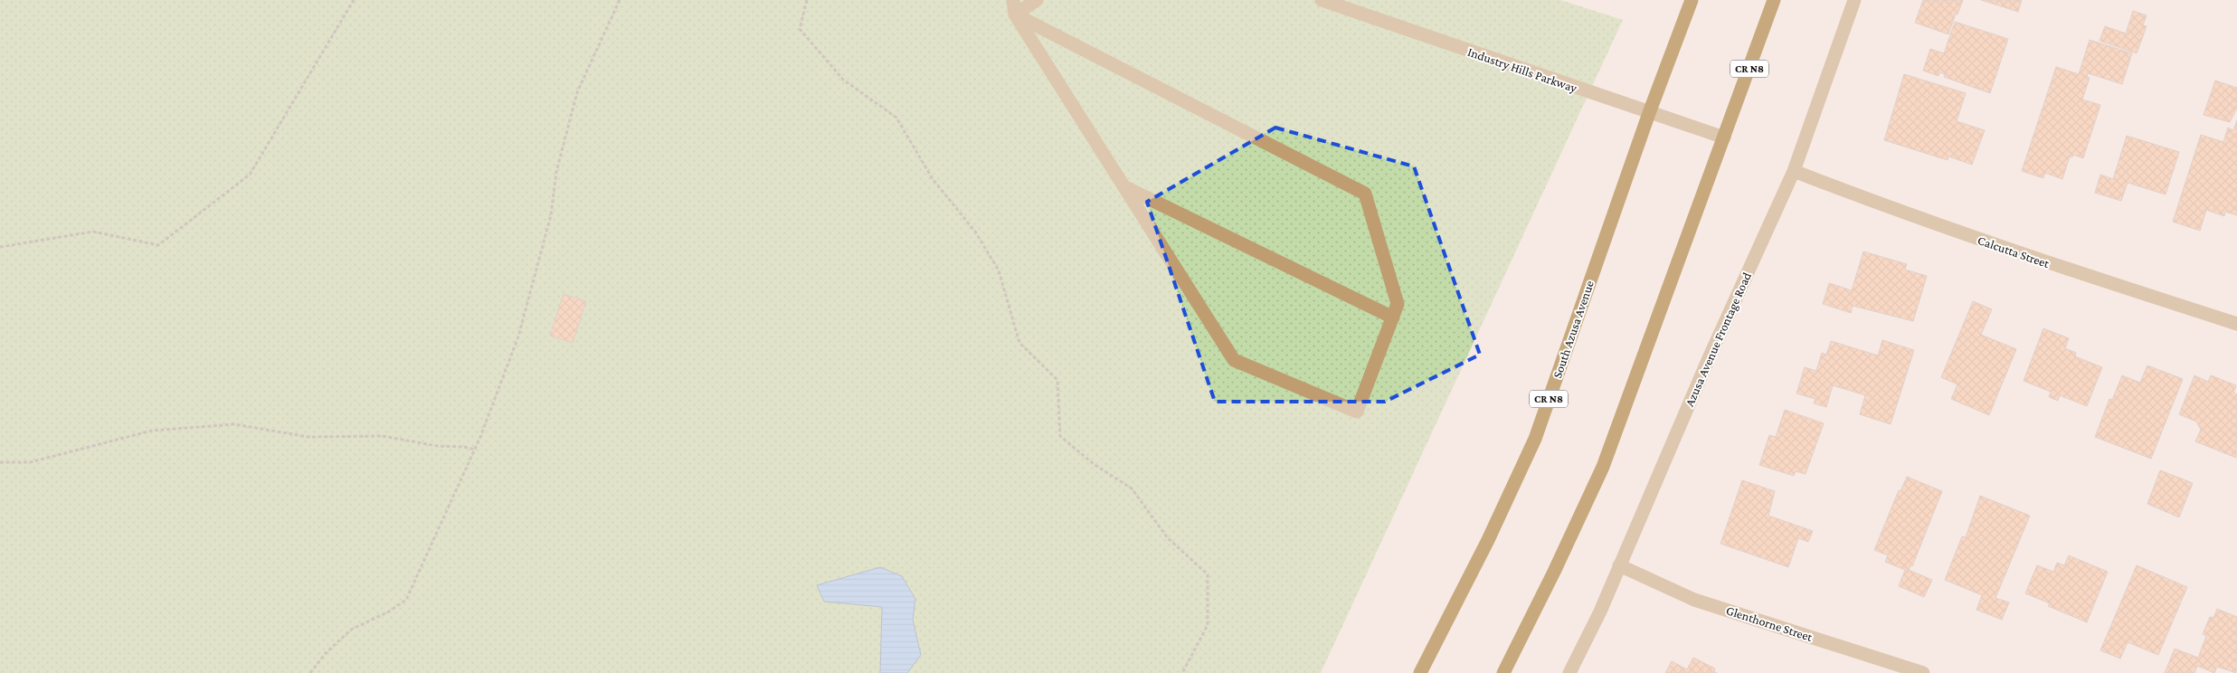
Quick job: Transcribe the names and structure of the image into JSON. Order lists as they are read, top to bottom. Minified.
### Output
{"streets":{"main road":["CR N8","South Azusa Avenue"],"street":["Industry Hills Parkway","Calcutta Street","Azusa Avenue Frontage Road","Glenthorne Street"]},"crossings":[["CR N8","Industry Hills Parkway"],["Industry Hills Parkway","South Azusa Avenue"],["Calcutta Street","Azusa Avenue Frontage Road"],["Azusa Avenue Frontage Road","Glenthorne Street"]]}
